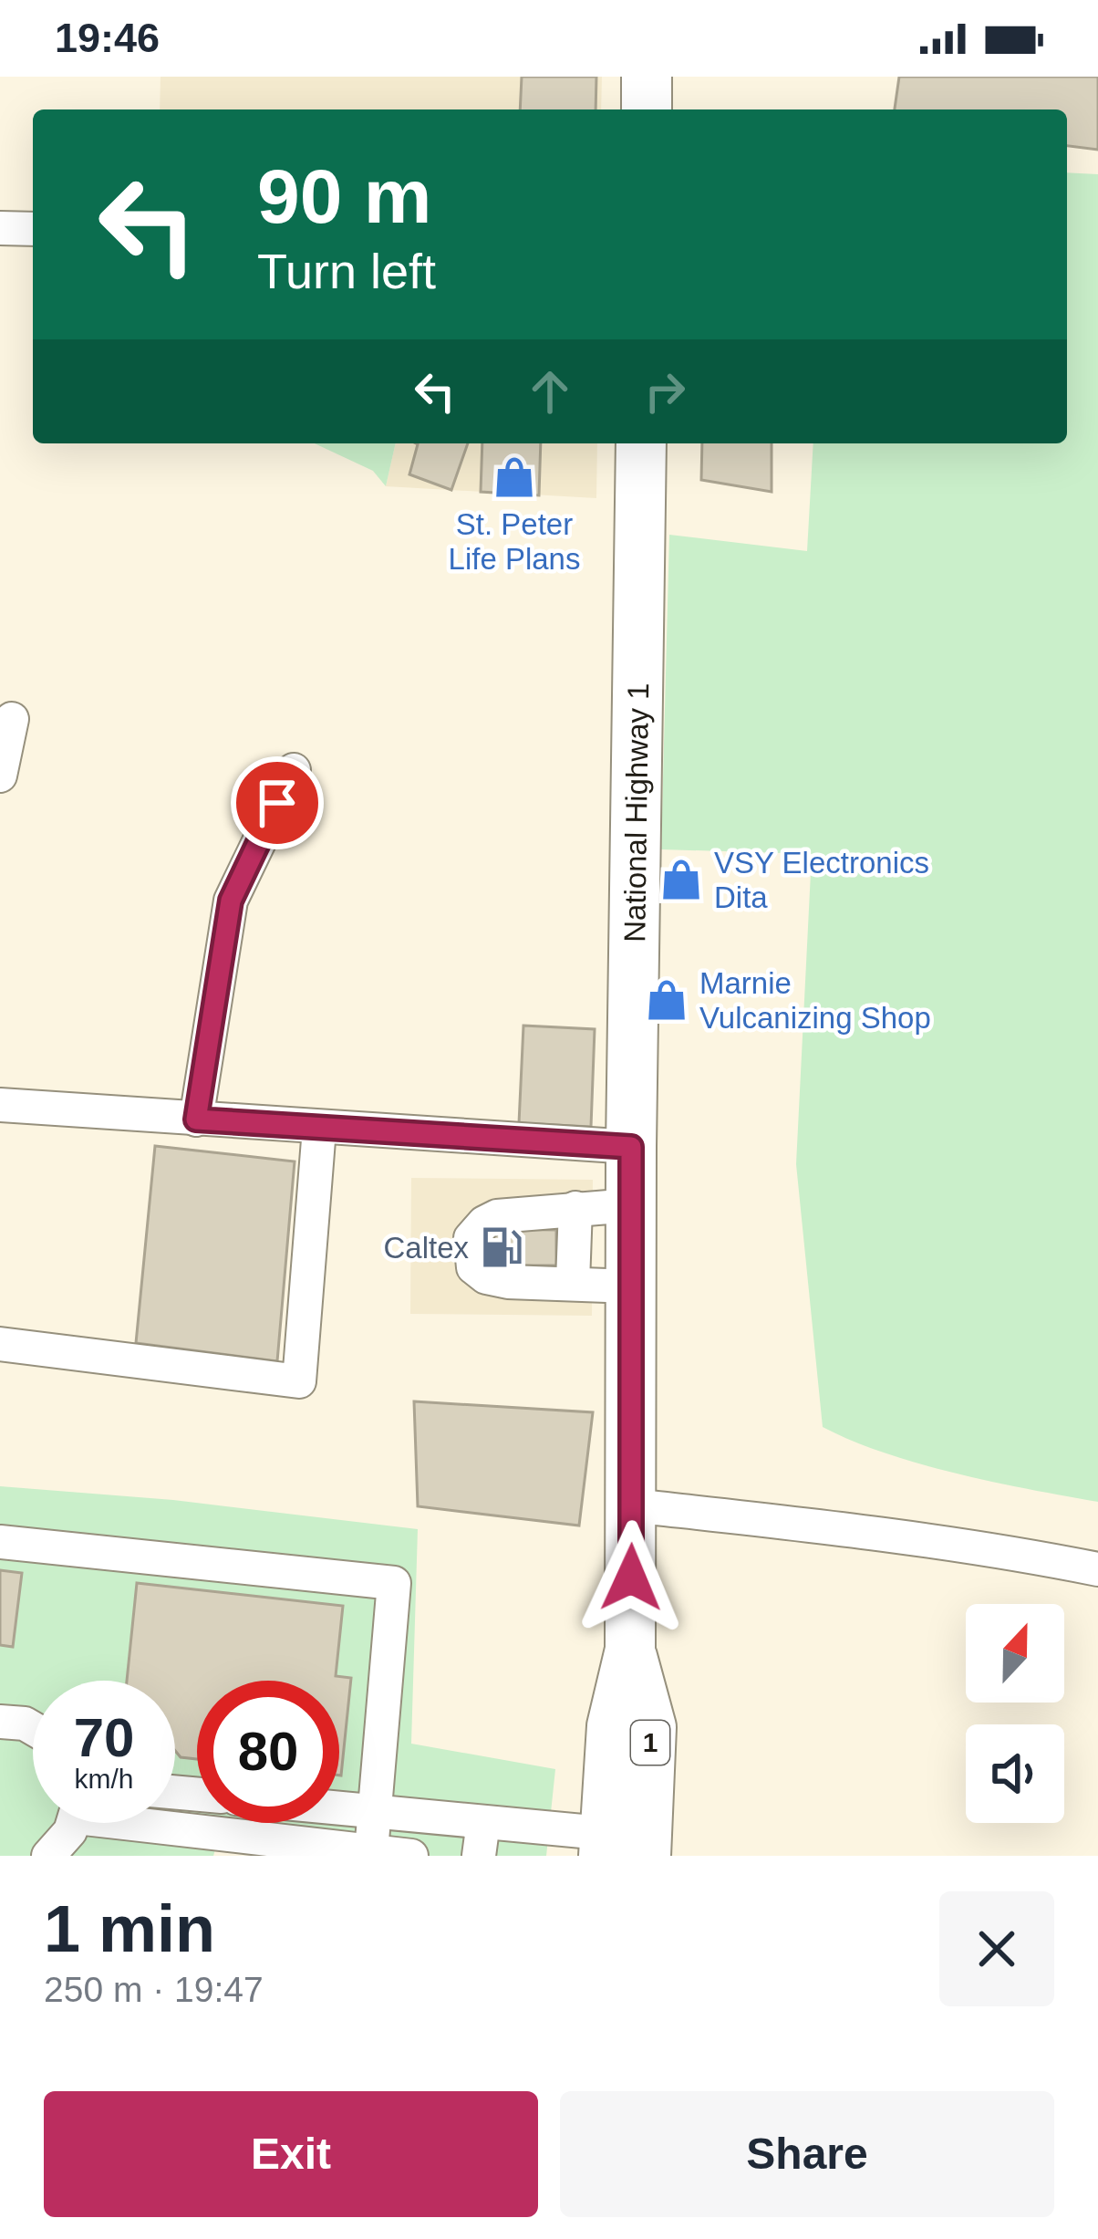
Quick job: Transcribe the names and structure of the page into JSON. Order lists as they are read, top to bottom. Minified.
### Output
{"streets":{"highway":["National Highway 1","1"]},"places":{"shop":["St. Peter Life Plans","VSY Electronics Dita","Marnie Vulcanizing Shop"],"fuel station":["Caltex"]},"north":"top","page":{"status":"19:46","turn":["90 m","Turn left"],"speed":"70 km/h","limit":"80","heading":["1 min","250 m · 19:47"],"buttons":["Exit","Share"]}}
